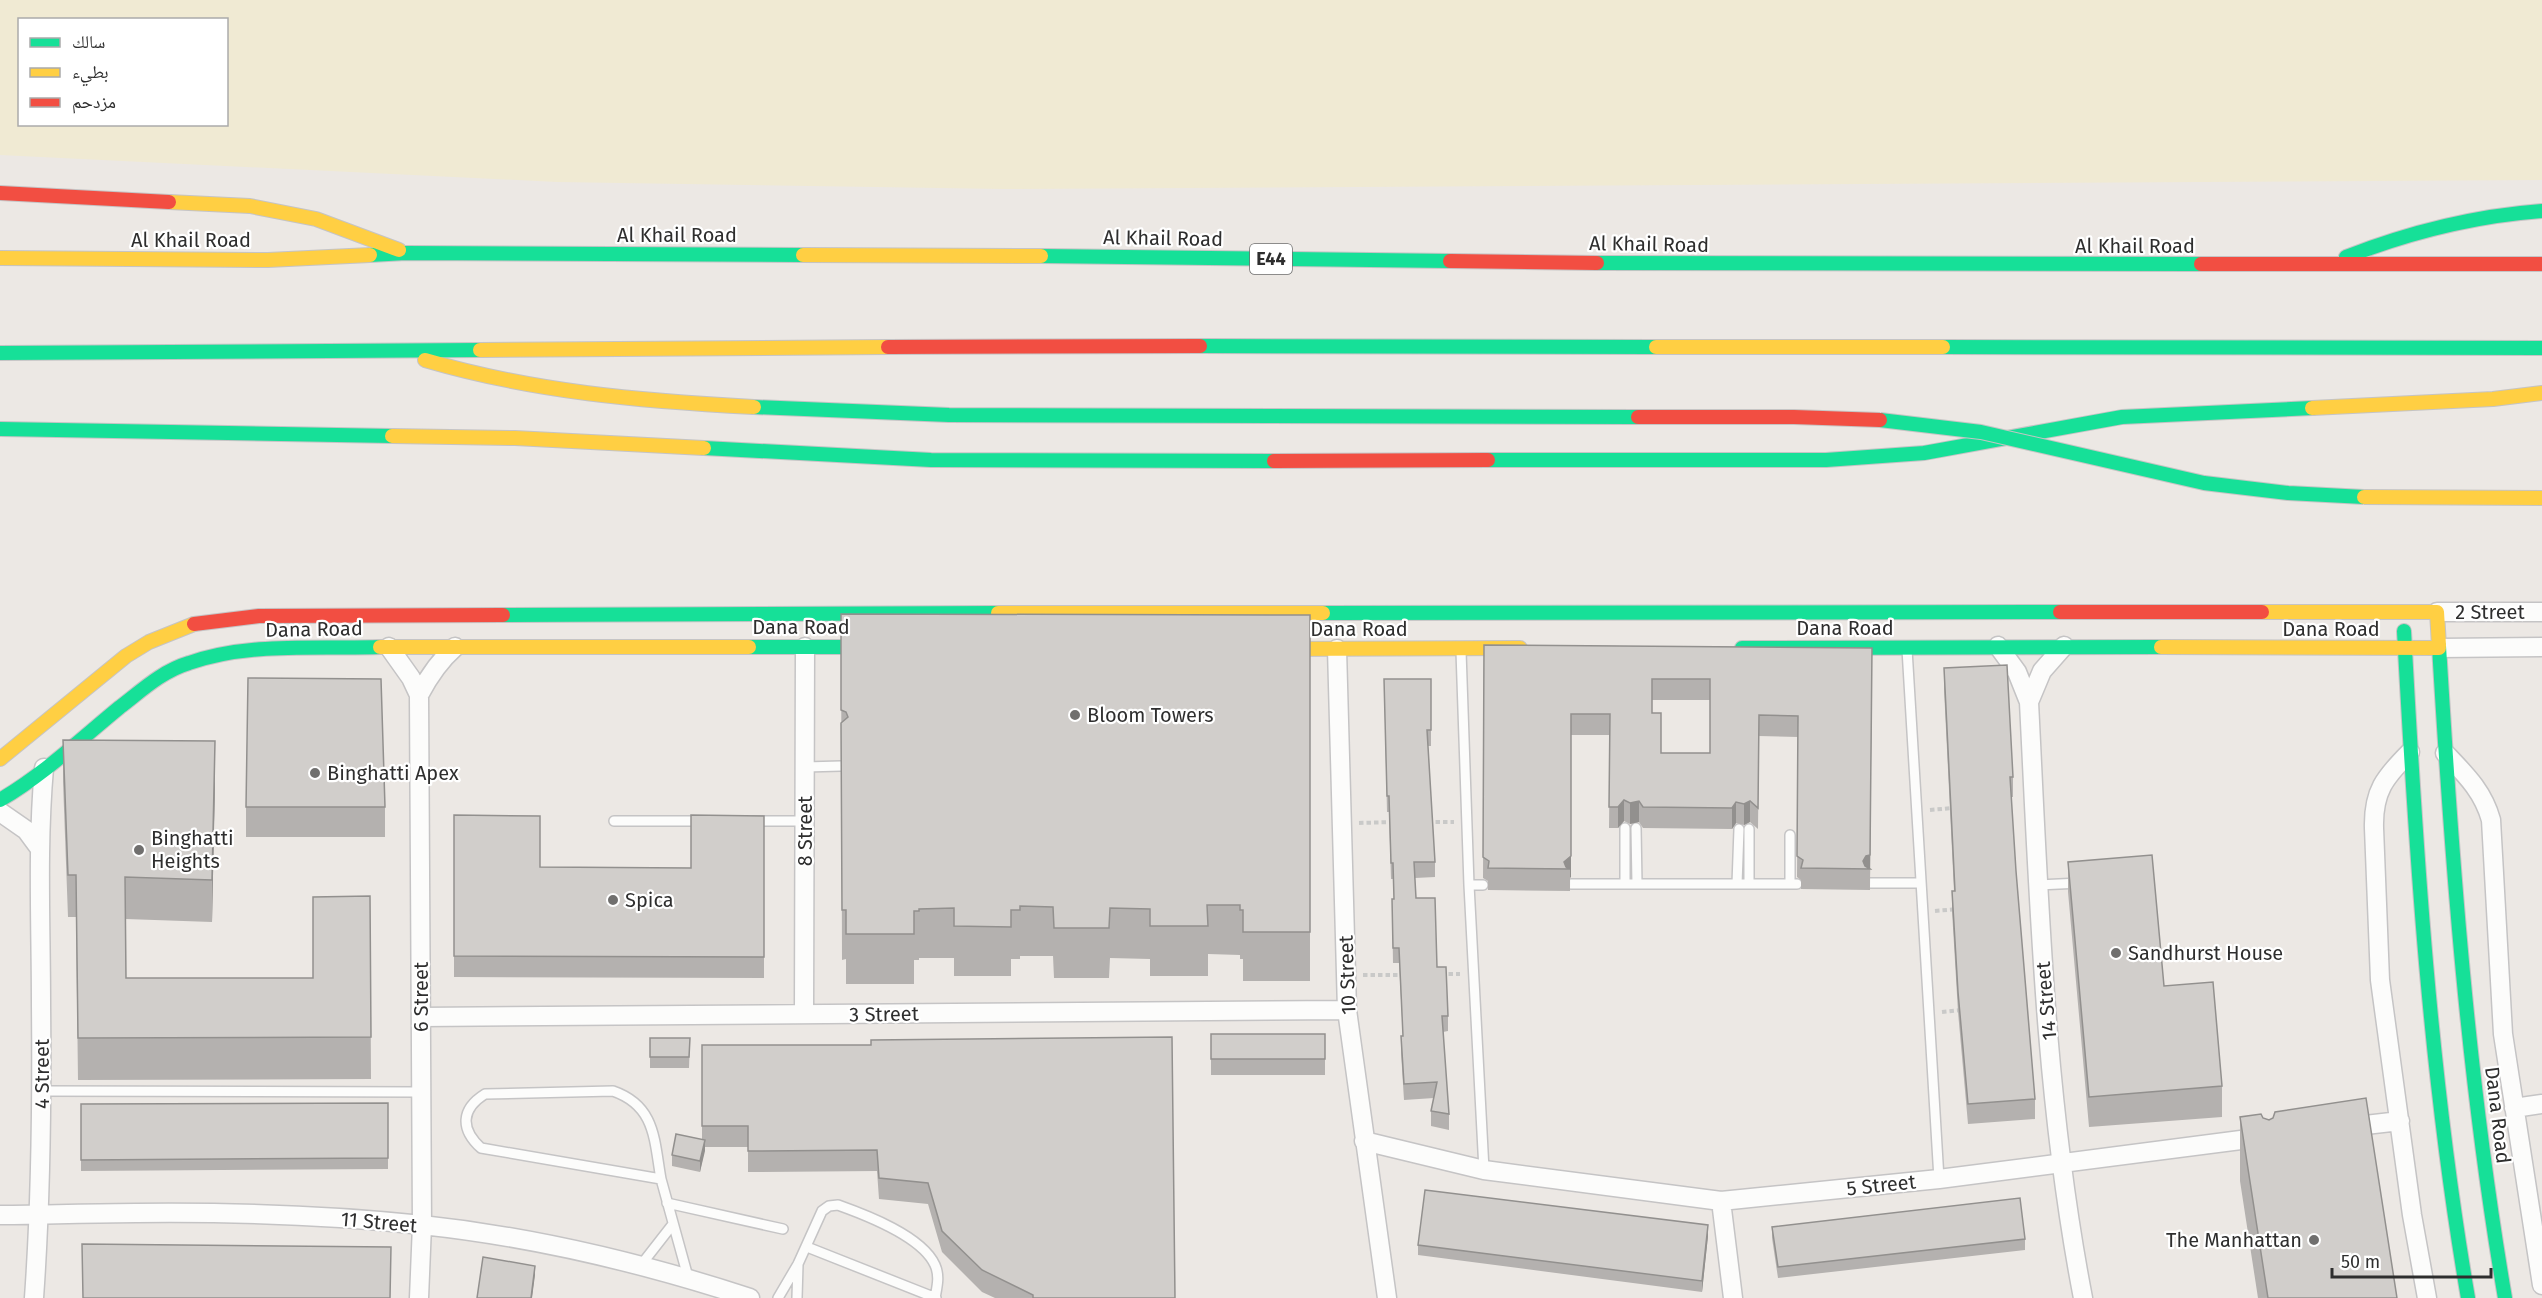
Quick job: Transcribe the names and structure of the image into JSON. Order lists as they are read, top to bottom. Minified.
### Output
{"streets":{"main road":["Al Khail Road","E44","Dana Road"],"street":["2 Street","8 Street","10 Street","6 Street","14 Street","3 Street","4 Street","5 Street","11 Street"]},"crossings":[["2 Street","Dana Road"],["Dana Road","8 Street"],["Dana Road","10 Street"],["Dana Road","6 Street"],["Dana Road","14 Street"],["Dana Road","4 Street"],["8 Street","3 Street"],["10 Street","3 Street"],["10 Street","5 Street"],["6 Street","3 Street"],["6 Street","11 Street"],["14 Street","5 Street"],["4 Street","11 Street"]],"places":["Bloom Towers","Binghatti Apex","Binghatti Heights","Spica","Sandhurst House","The Manhattan"],"legend":["سالك","بطيء","مزدحم"],"scale_bar":"50 m"}
